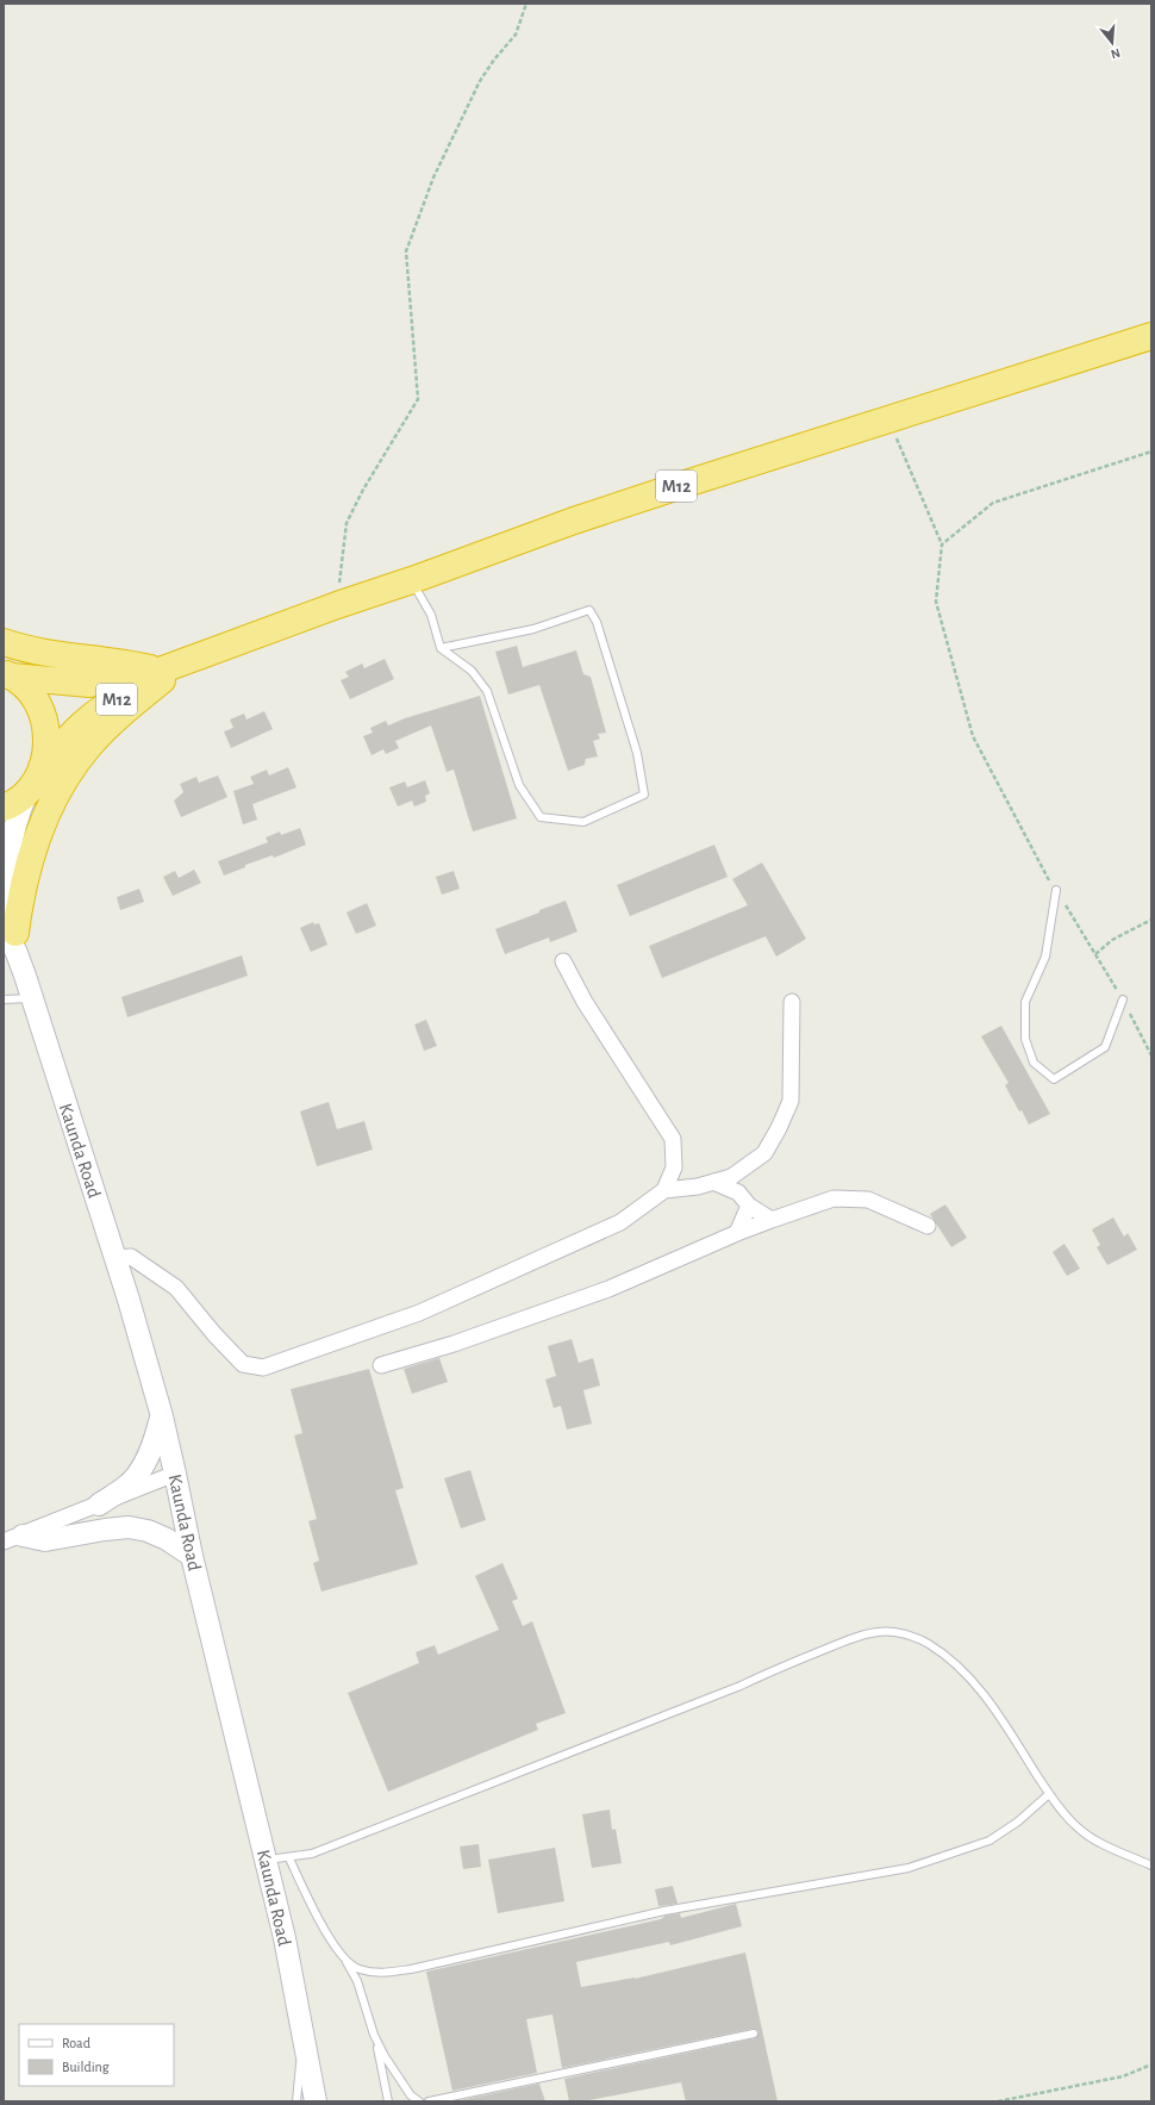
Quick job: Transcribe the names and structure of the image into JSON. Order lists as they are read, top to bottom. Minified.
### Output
{"streets":{"highway":["M12"],"main road":["Kaunda Road"]},"crossings":[["M12","Kaunda Road"]],"legend":["Road","Building"],"north":"bottom"}
